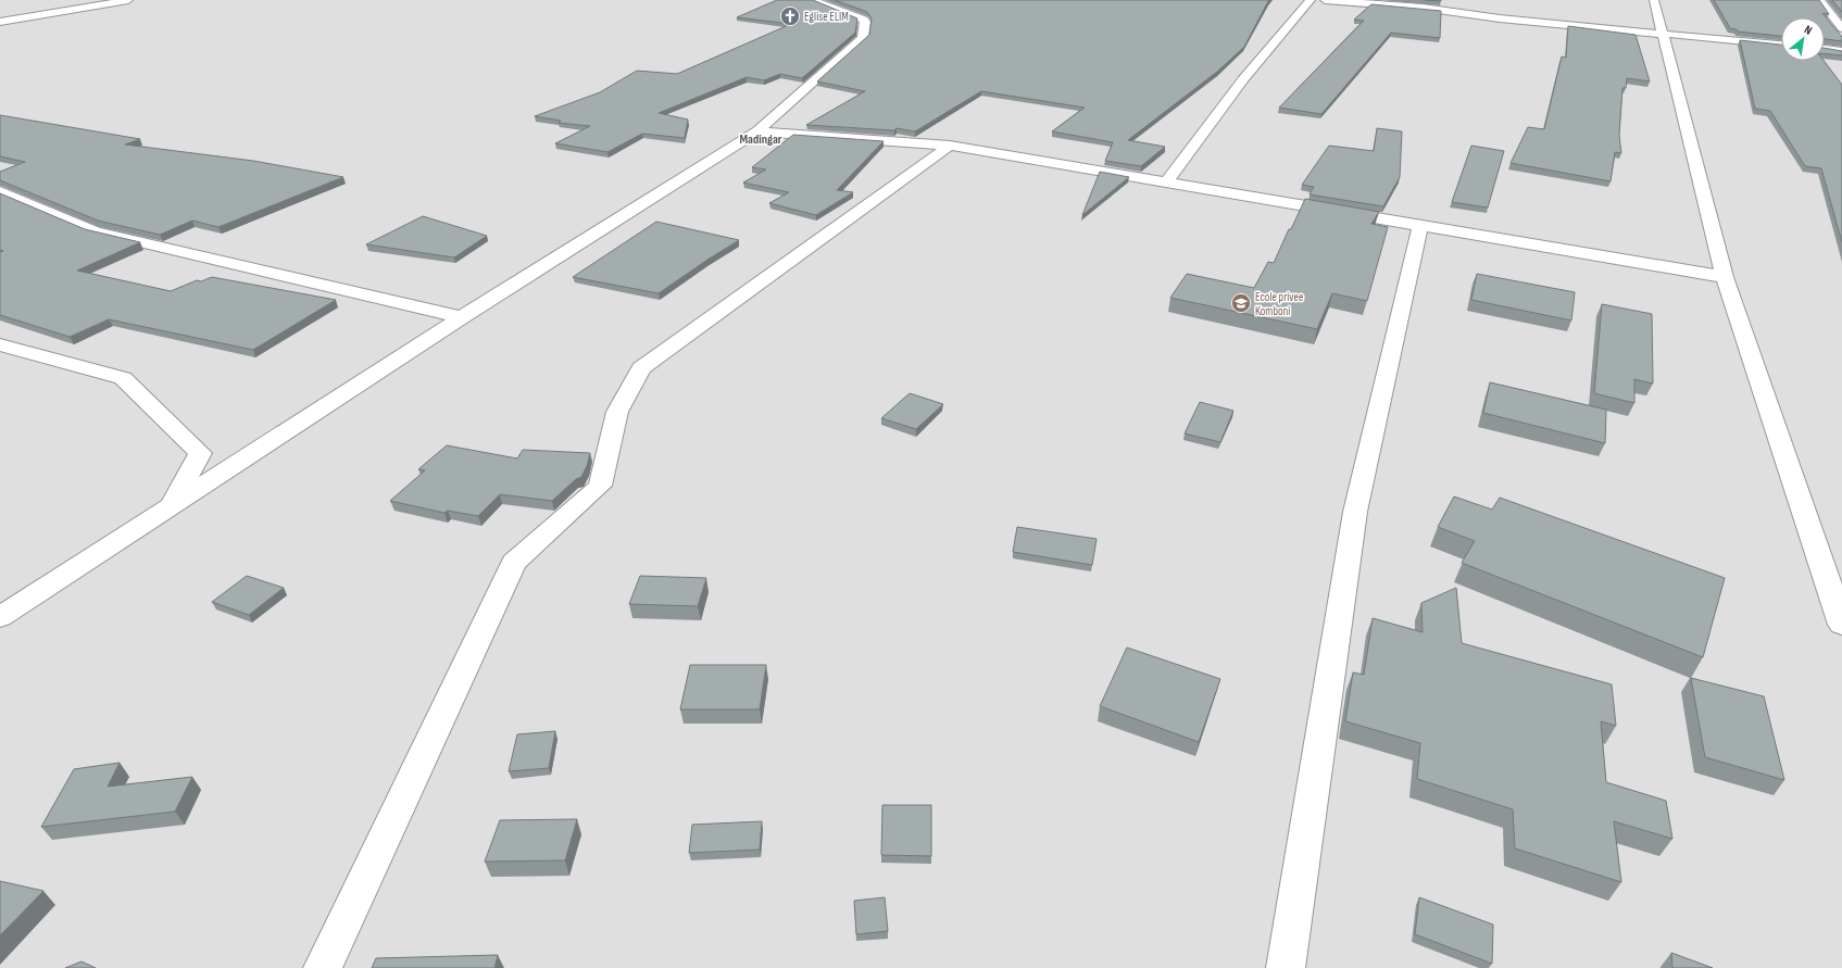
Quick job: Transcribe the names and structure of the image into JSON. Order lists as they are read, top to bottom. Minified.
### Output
{"districts":["Madingar"],"places":{"church":["Eglise ELIM"],"school or university":["Ecole privee Komboni"]},"north":"top right"}
